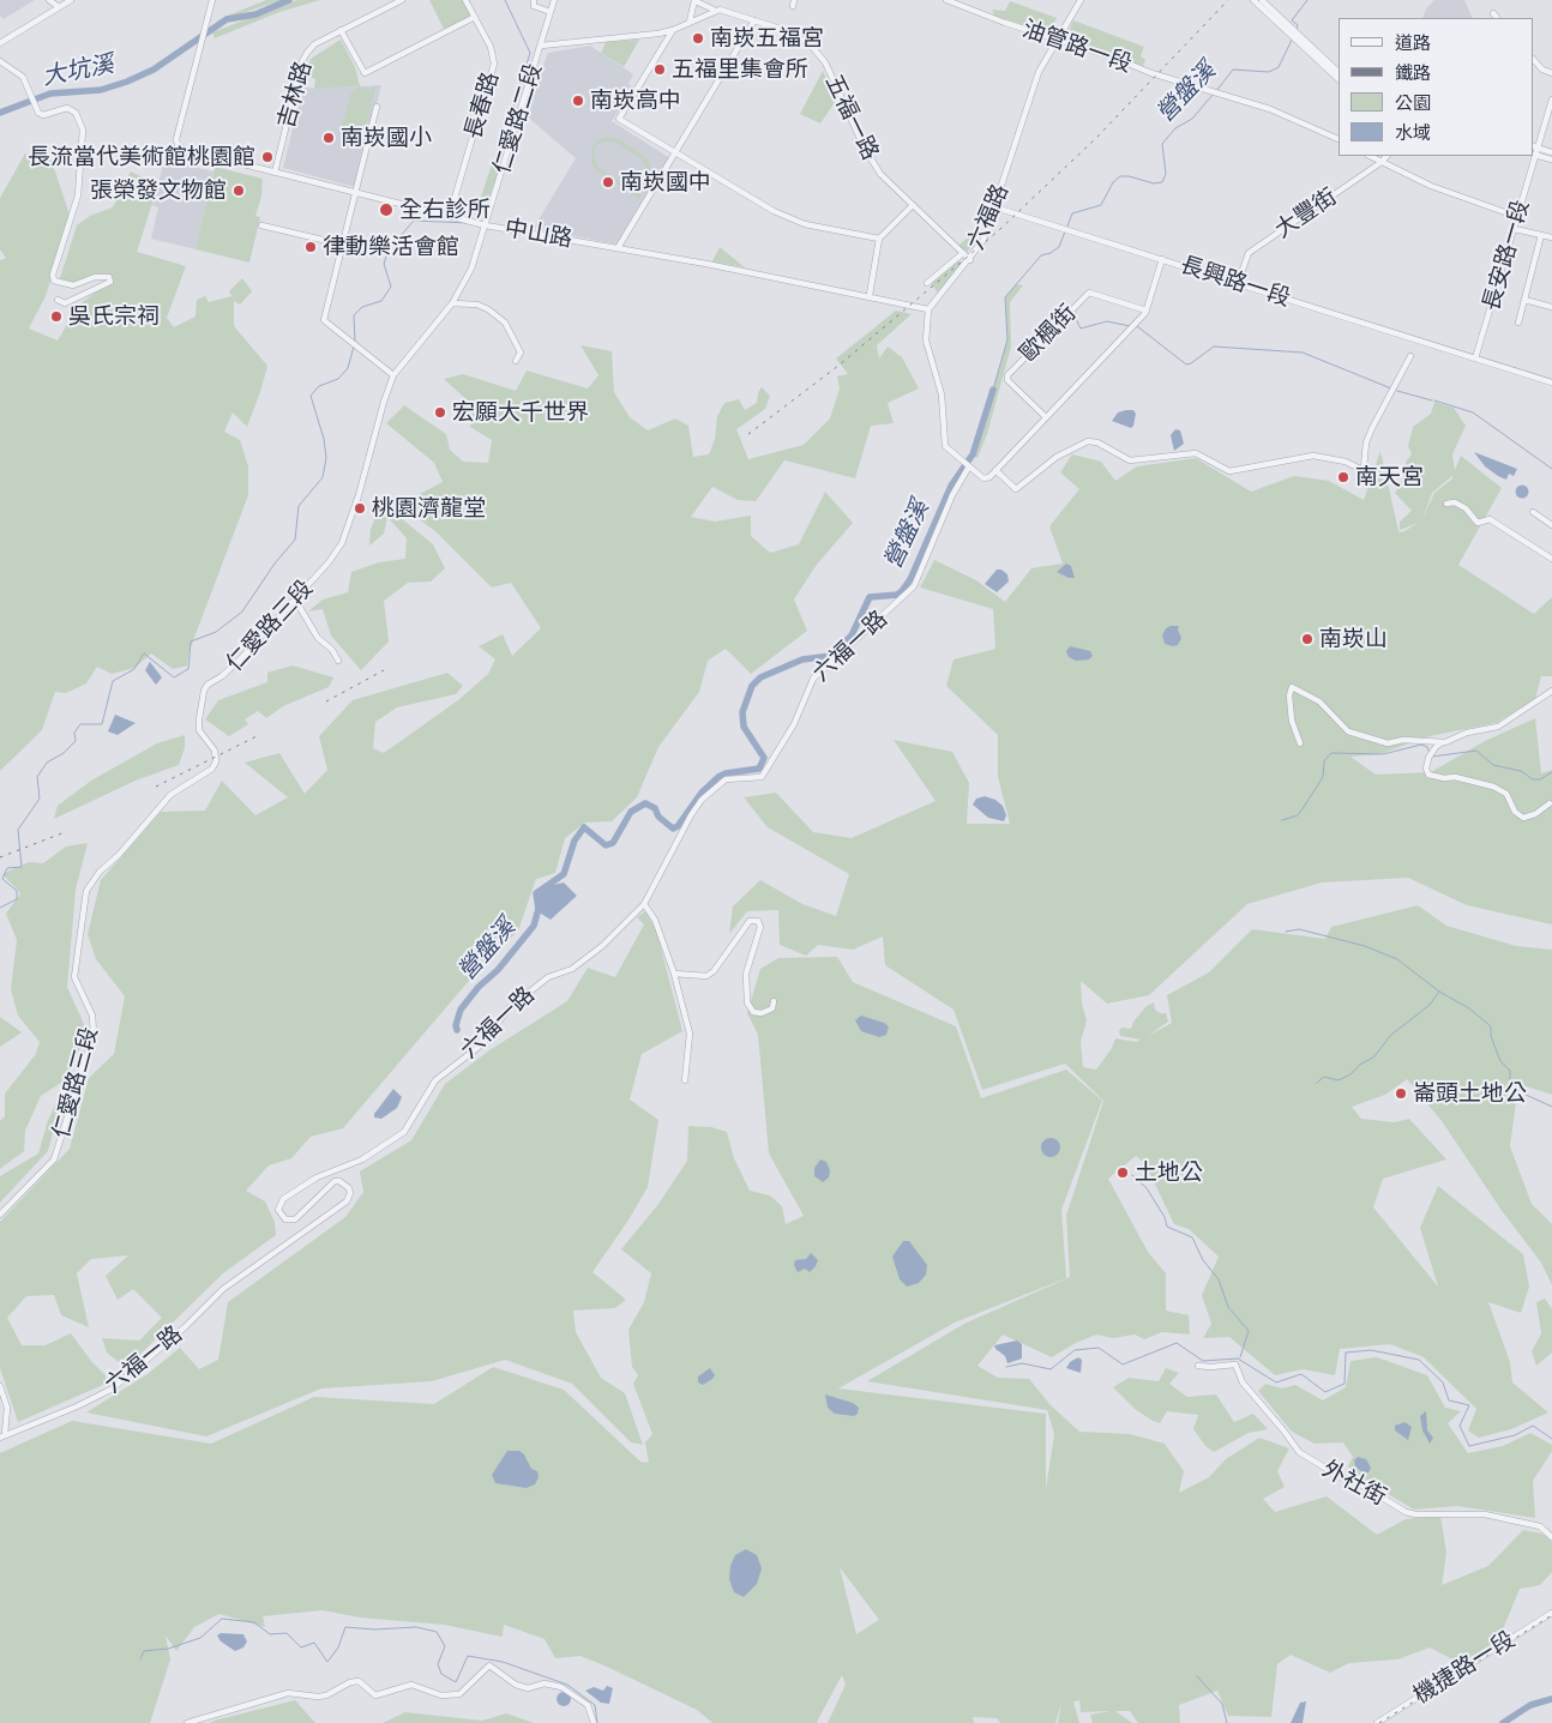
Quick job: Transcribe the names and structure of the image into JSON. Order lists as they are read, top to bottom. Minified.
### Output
{"streets":{"street":["油管路一段","吉林路","長春路","五福一路","仁愛路二段","大豐街","六福路","中山路","長安路一段","長興路一段","歐楓街","仁愛路三段","六福一路","外社街","機捷路一段"]},"crossings":[["油管路一段","六福路"],["吉林路","中山路"],["長春路","中山路"],["五福一路","六福路"],["仁愛路二段","中山路"],["仁愛路二段","仁愛路三段"],["大豐街","長興路一段"],["六福路","中山路"],["六福路","長興路一段"],["中山路","仁愛路三段"],["長安路一段","長興路一段"]],"water":["大坑溪","營盤溪"],"places":["南崁五福宮","五福里集會所","南崁高中","南崁國小","長流當代美術館桃園館","南崁國中","張榮發文物館","全右診所","律動樂活會館","吳氏宗祠","宏願大千世界","南天宮","桃園濟龍堂","南崁山","崙頭土地公","土地公"],"legend":["道路","鐵路","公園","水域"]}
